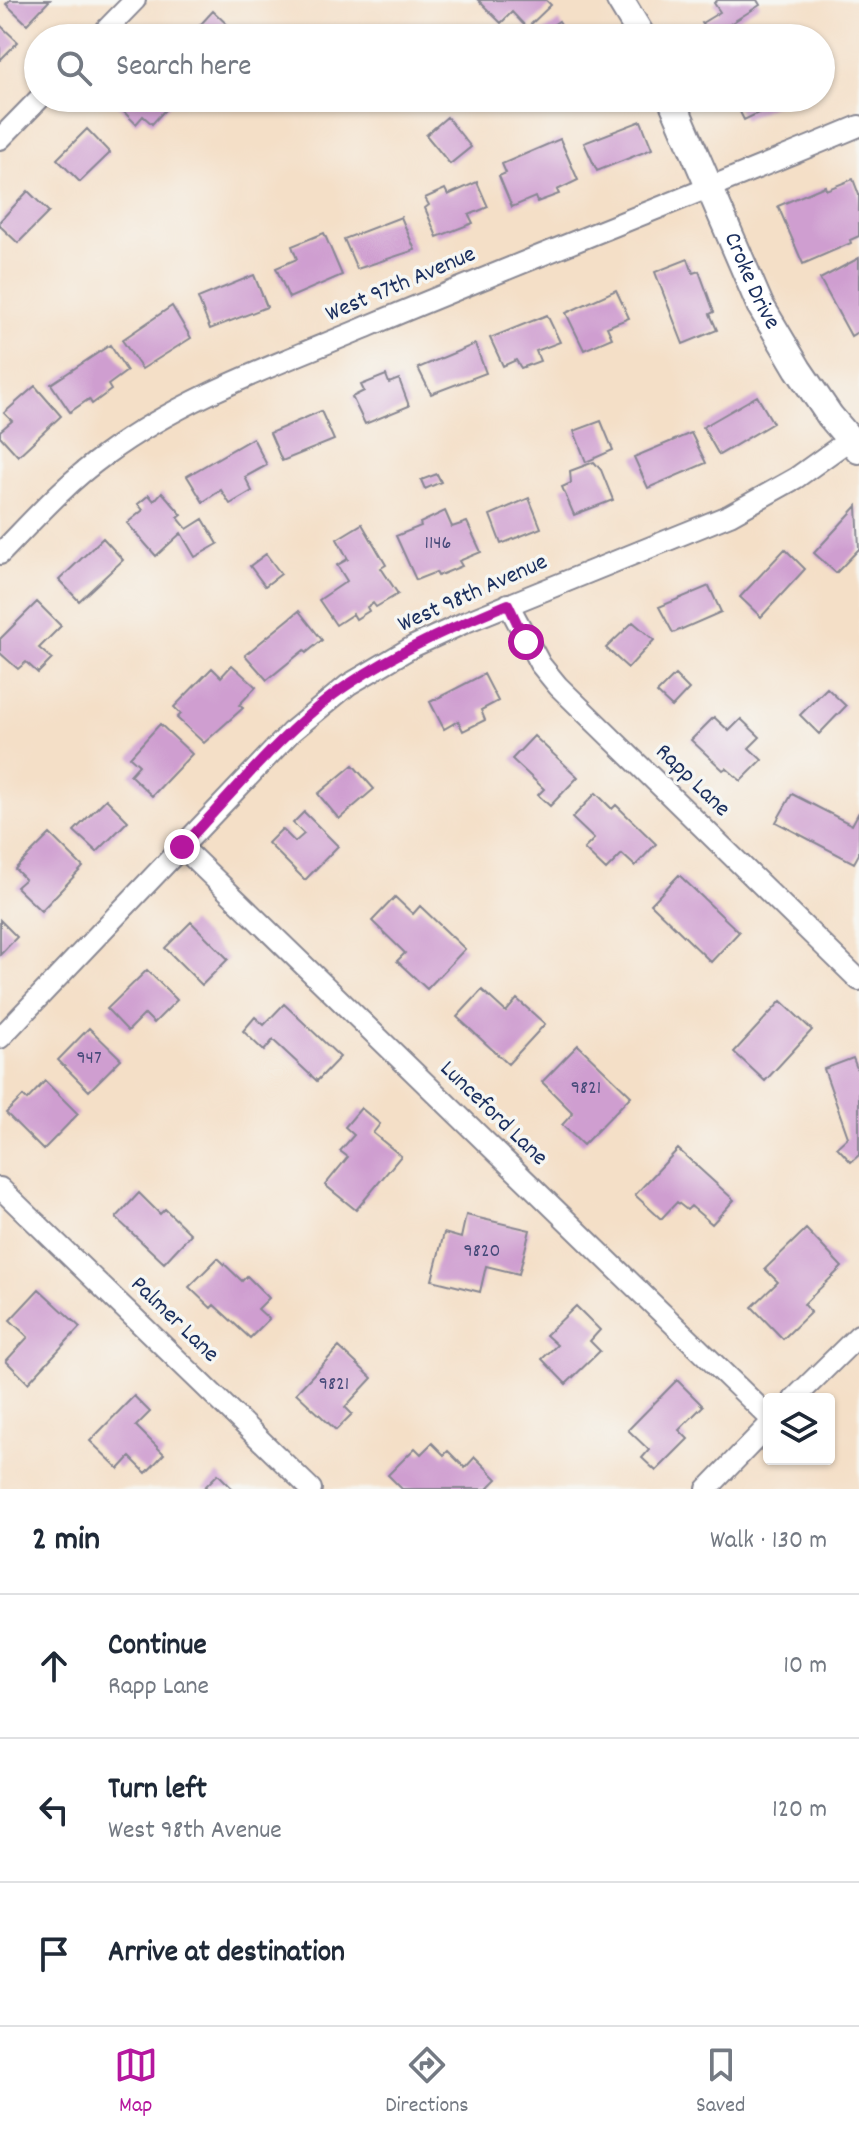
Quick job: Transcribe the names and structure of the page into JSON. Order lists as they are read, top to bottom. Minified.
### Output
{"streets":{"street":["Croke Drive","West 97th Avenue","West 98th Avenue","Rapp Lane","Lunceford Lane","Palmer Lane"]},"crossings":[["Croke Drive","West 97th Avenue"],["Croke Drive","West 98th Avenue"],["West 98th Avenue","Rapp Lane"],["West 98th Avenue","Lunceford Lane"]],"house_numbers":["1146","947","9821","9820","9821"],"page":{"search":"Search here","heading":["2 min","Walk · 130 m"],"list":[["Continue","Rapp Lane","10 m"],["Turn left","West 98th Avenue","120 m"],"Arrive at destination"],"nav":["Map","Directions","Saved"]}}
